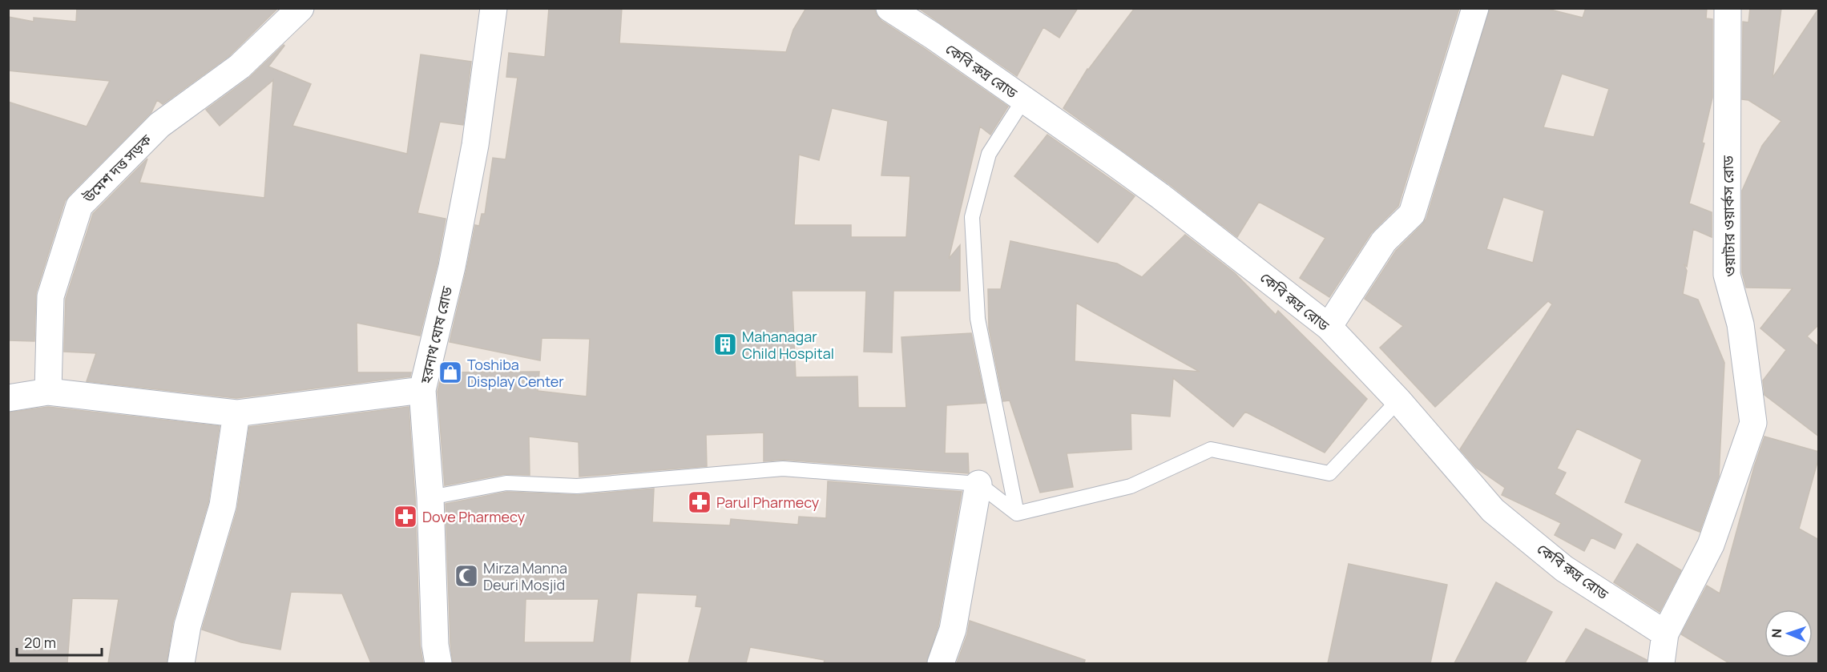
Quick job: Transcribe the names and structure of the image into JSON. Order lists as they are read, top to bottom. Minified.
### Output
{"streets":{"street":["কেবি রুদ্র রোড","উমেশ দত্ত সড়ক","ওয়াটার ওয়ার্কস রোড","হরনাথ ঘোষ রোড"]},"crossings":[["কেবি রুদ্র রোড","ওয়াটার ওয়ার্কস রোড"]],"places":{"building":["Mahanagar Child Hospital"],"shop":["Toshiba Display Center"],"pharmacy":["Parul Pharmecy","Dove Pharmecy"],"mosque":["Mirza Manna Deuri Mosjid"]},"scale_bar":"20 m","north":"left"}
